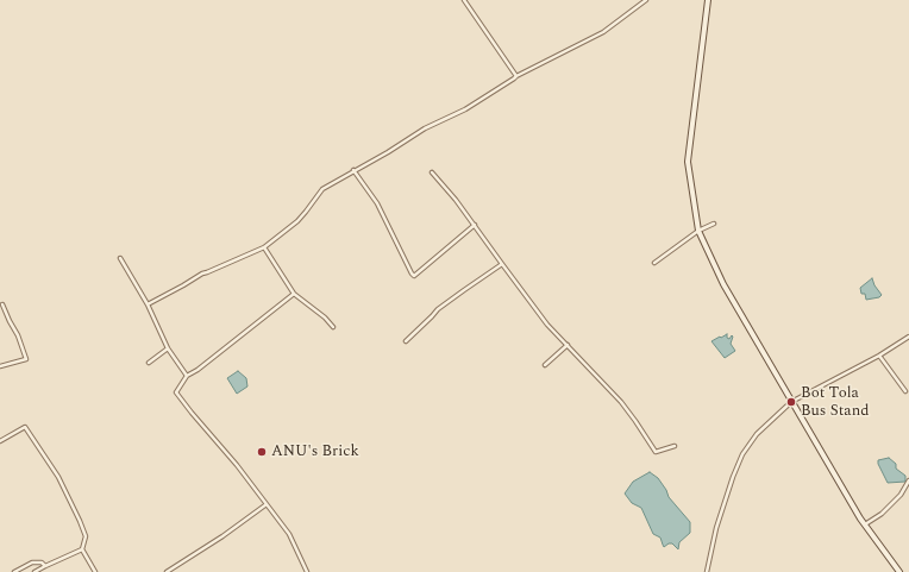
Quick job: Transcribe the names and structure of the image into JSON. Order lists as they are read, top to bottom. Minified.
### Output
{"places":["Bot Tola Bus Stand","ANU's Brick"]}
